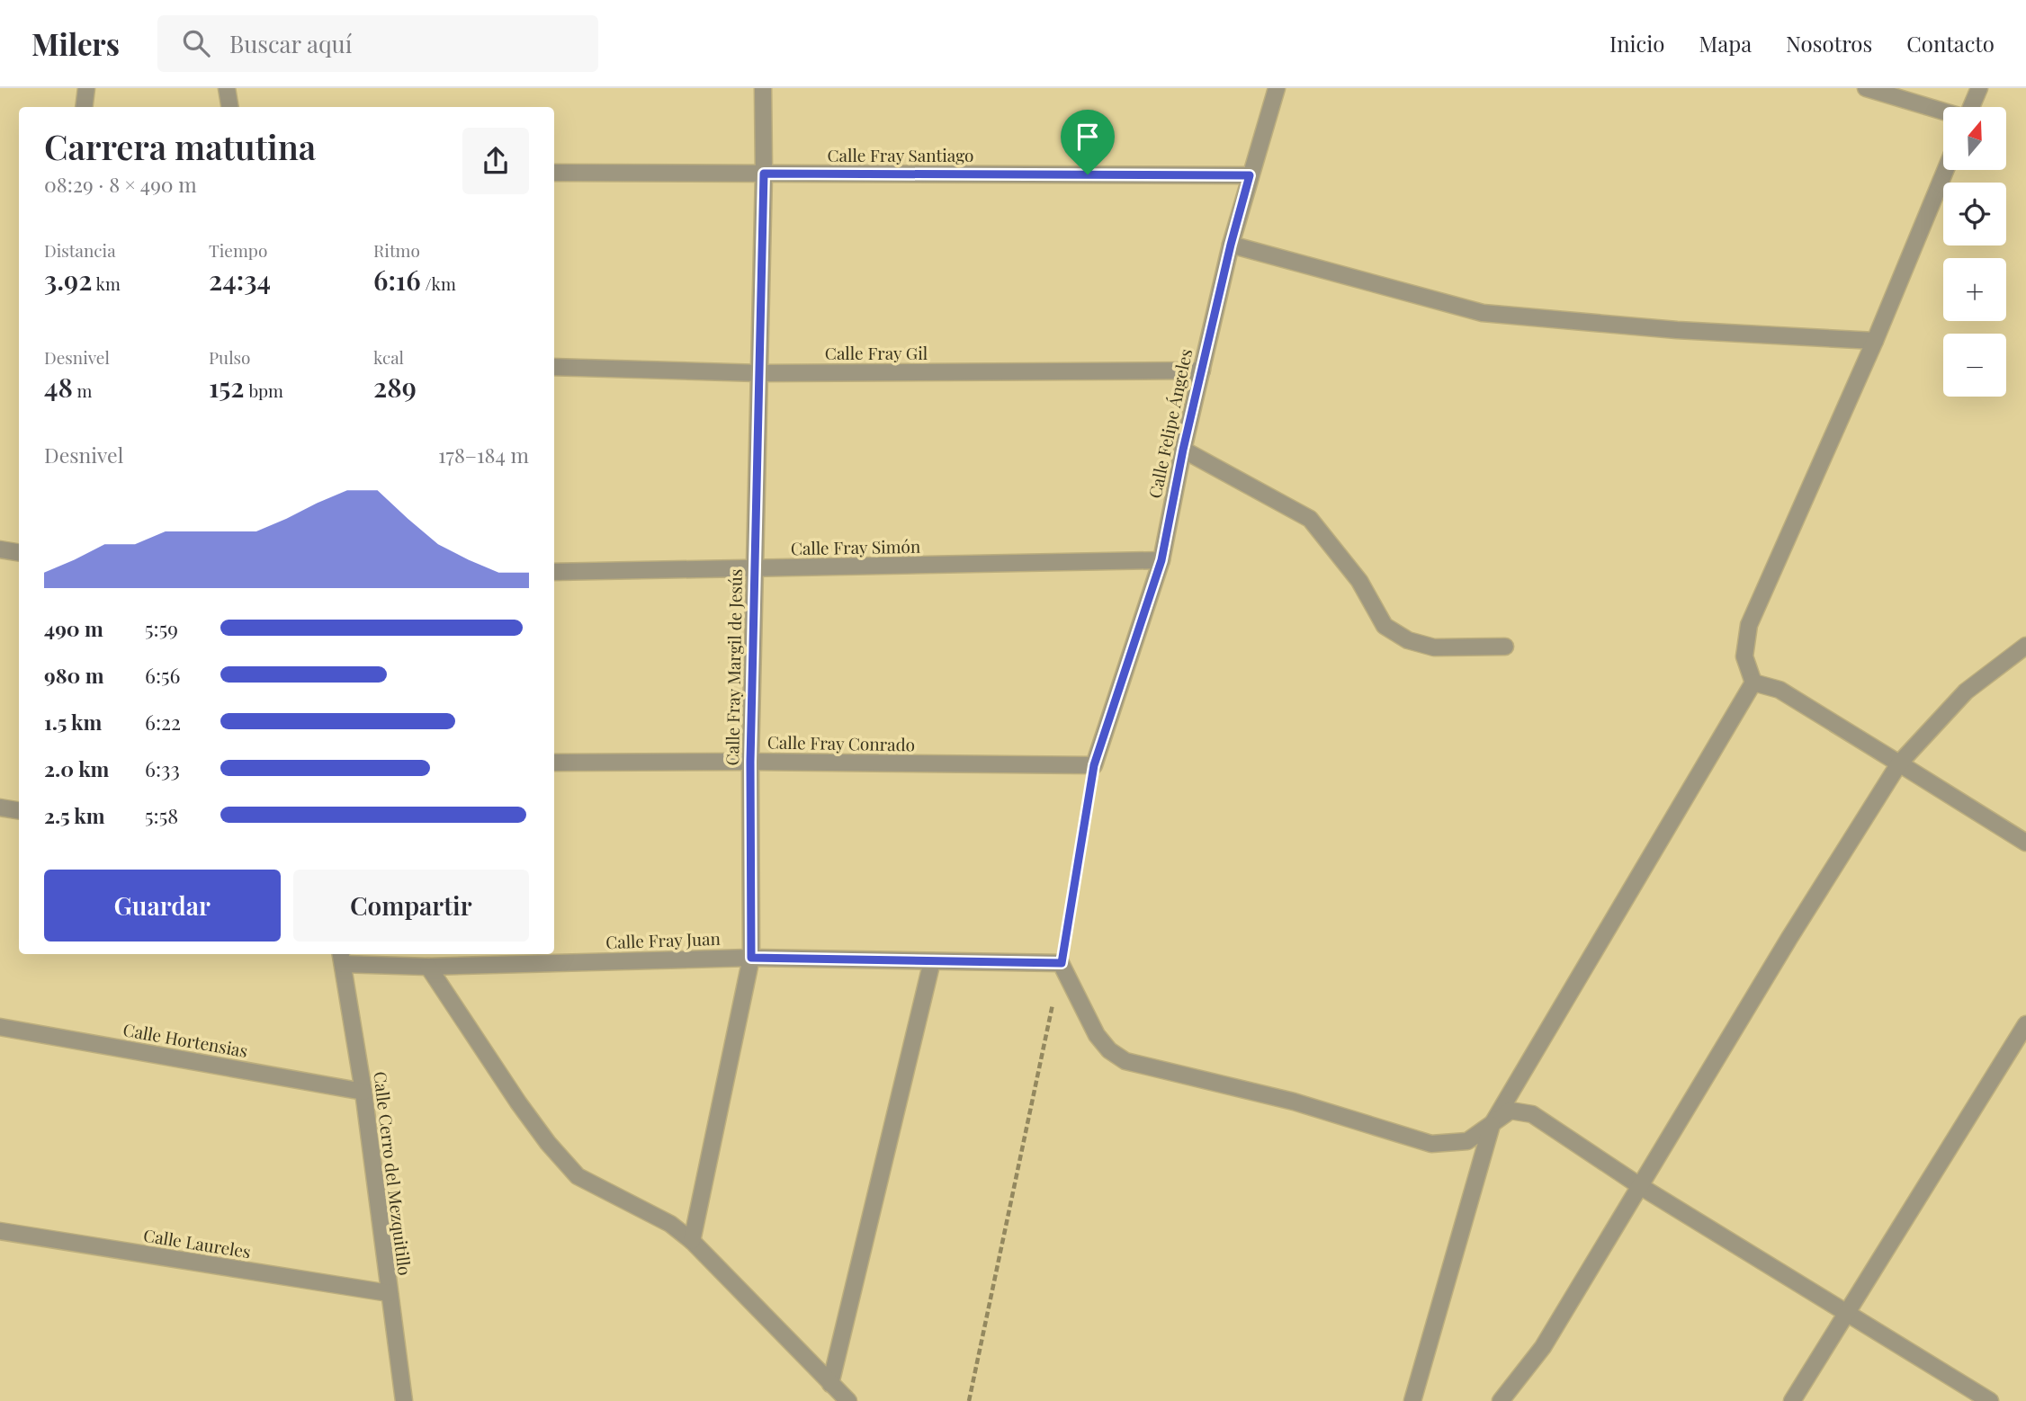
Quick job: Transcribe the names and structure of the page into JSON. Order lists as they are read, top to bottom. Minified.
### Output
{"streets":{"street":["Calle Fray Santiago","Calle Fray Gil","Calle Felipe Ángeles","Calle Fray Simón","Calle Fray Margil de Jesús","Calle Fray Conrado","Calle Fray Juan","Calle Hortensias","Calle Cerro del Mezquitillo","Calle Laureles"]},"crossings":[["Calle Fray Santiago","Calle Felipe Ángeles"],["Calle Fray Santiago","Calle Fray Margil de Jesús"],["Calle Fray Gil","Calle Felipe Ángeles"],["Calle Fray Gil","Calle Fray Margil de Jesús"],["Calle Felipe Ángeles","Calle Fray Simón"],["Calle Felipe Ángeles","Calle Fray Conrado"],["Calle Fray Simón","Calle Fray Margil de Jesús"],["Calle Fray Margil de Jesús","Calle Fray Conrado"],["Calle Fray Margil de Jesús","Calle Fray Juan"],["Calle Fray Juan","Calle Cerro del Mezquitillo"],["Calle Hortensias","Calle Cerro del Mezquitillo"],["Calle Cerro del Mezquitillo","Calle Laureles"]],"north":"top","page":{"header":"Milers","search":"Buscar aquí","nav":["Inicio","Mapa","Nosotros","Contacto"],"map_buttons":["+","−"],"heading":["Carrera matutina","08:29 · 8 × 490 m"],"stats":[["Distancia","3.92 km"],["Tiempo","24:34"],["Ritmo","6:16 /km"],["Desnivel","48 m"],["Pulso","152 bpm"],["kcal","289"]],"chart":["Desnivel","178–184 m"],"list":[{"name":"490 m","note":"5:59"},{"name":"980 m","note":"6:56"},{"name":"1.5 km","note":"6:22"},{"name":"2.0 km","note":"6:33"},{"name":"2.5 km","note":"5:58"}],"buttons":["Guardar","Compartir"]}}
